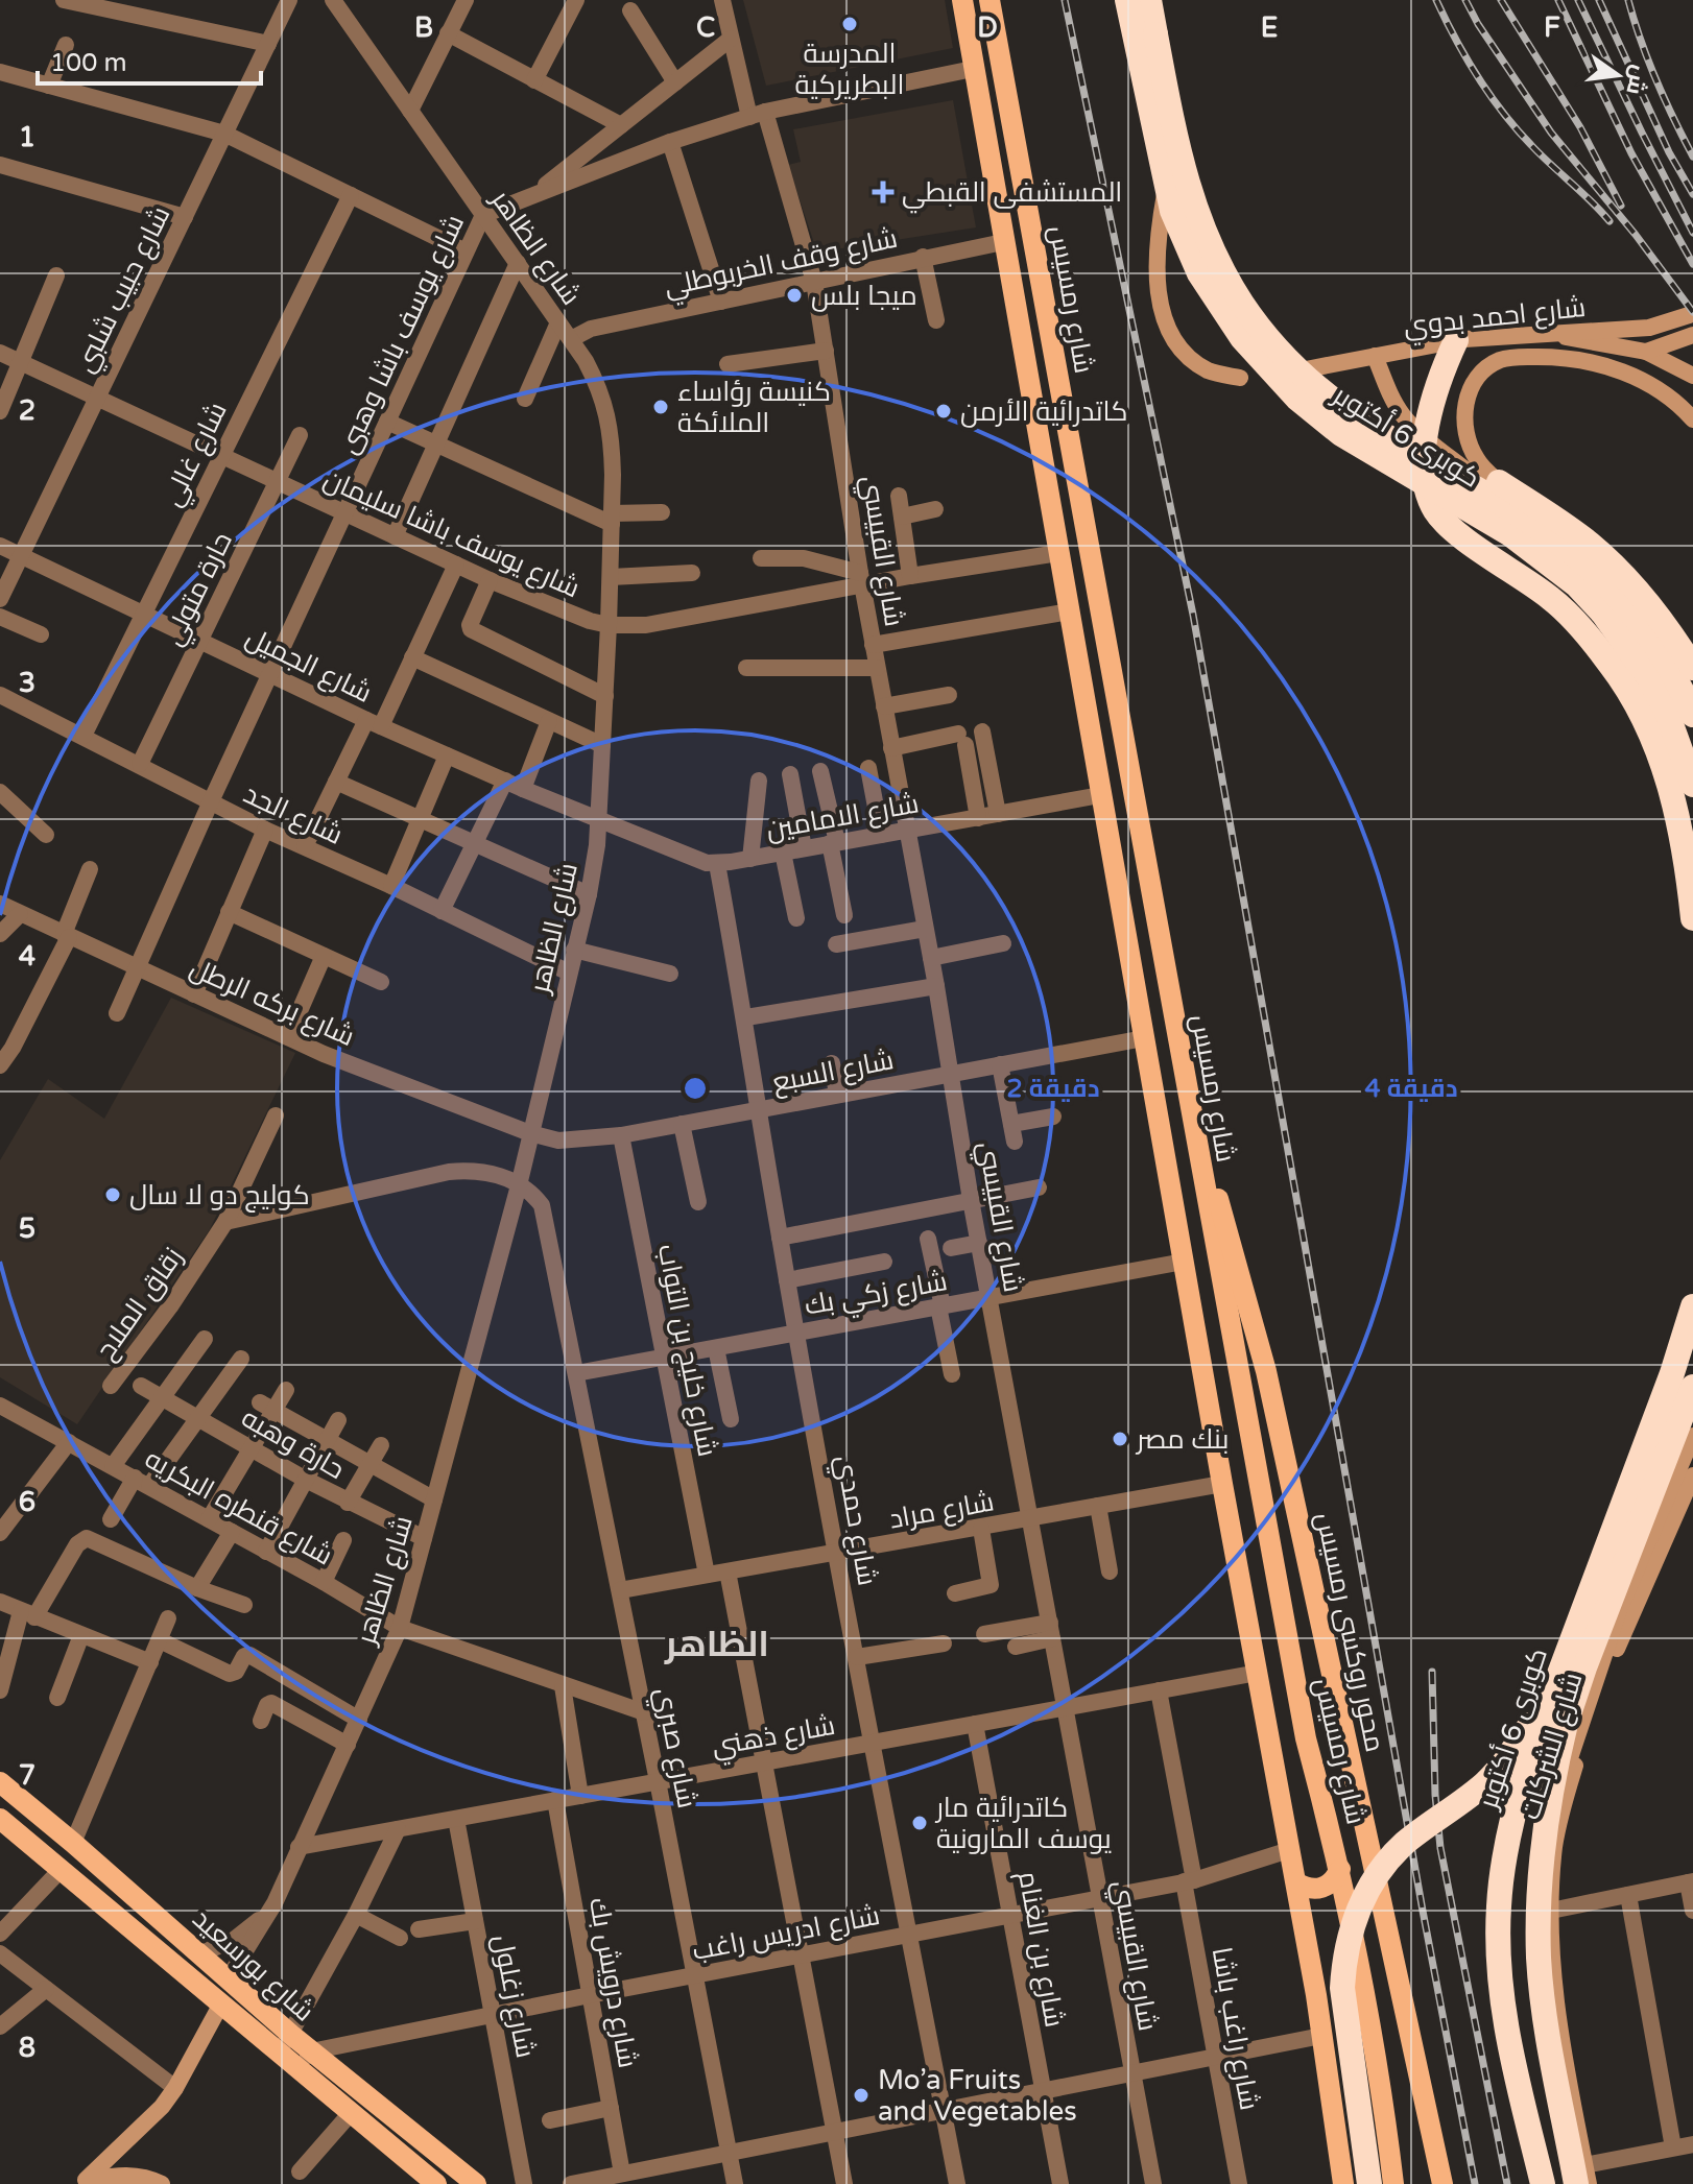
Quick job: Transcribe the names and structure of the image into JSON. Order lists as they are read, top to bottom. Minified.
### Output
{"streets":{"highway":["كوبرى 6 أكتوبر"],"main road":["شارع رمسيس","شارع احمد بدوي","محور روكسى رمسيس","شارع الشركات","شارع بورسعيد"],"street":["شارع الظاهر","شارع وقف الخربوطلي","شارع حبيب شلبي","شارع يوسف باشا وهبى","شارع غالي","شارع يوسف باشا سليمان","شارع القبيسي","حارة متولي","شارع الجميل","شارع الجد","شارع الامامين","شارع بركه الرطل","شارع السبع","شارع زكي بك","زقاق الملاح","شارع خليج بن التواب","حارة وهبه","شارع قنطره البكريه","شارع مراد","شارع حمدي","شارع ذهني","شارع صبري","شارع ادريس راغب","شارع بن الغنام","شارع درويش بك","شارع زغلول","شارع راغب باشا"]},"crossings":[["شارع الظاهر","شارع وقف الخربوطلي"],["شارع الظاهر","شارع يوسف باشا وهبى"],["شارع الظاهر","شارع يوسف باشا سليمان"],["شارع الظاهر","شارع الجميل"],["شارع الظاهر","شارع الجد"],["شارع الظاهر","شارع الامامين"],["شارع الظاهر","شارع بركه الرطل"],["شارع الظاهر","شارع السبع"],["شارع الظاهر","حارة وهبه"],["شارع الظاهر","شارع قنطره البكريه"],["شارع الظاهر","شارع ذهني"],["شارع الظاهر","شارع صبري"],["شارع الظاهر","شارع بورسعيد"],["شارع وقف الخربوطلي","شارع القبيسي"],["شارع حبيب شلبي","شارع يوسف باشا سليمان"],["شارع حبيب شلبي","شارع الجميل"],["شارع رمسيس","محور روكسى رمسيس"],["شارع يوسف باشا وهبى","شارع يوسف باشا سليمان"],["شارع يوسف باشا وهبى","شارع القبيسي"],["شارع يوسف باشا وهبى","شارع الجميل"],["شارع يوسف باشا وهبى","شارع الجد"],["شارع يوسف باشا وهبى","شارع بركه الرطل"],["كوبرى 6 أكتوبر","شارع الشركات"],["شارع غالي","شارع يوسف باشا سليمان"],["شارع غالي","شارع الجميل"],["شارع غالي","شارع الجد"],["شارع يوسف باشا سليمان","شارع القبيسي"],["شارع يوسف باشا سليمان","حارة متولي"],["شارع القبيسي","شارع الامامين"],["شارع القبيسي","شارع السبع"],["شارع القبيسي","شارع زكي بك"],["شارع القبيسي","شارع مراد"],["شارع القبيسي","شارع ذهني"],["شارع القبيسي","شارع ادريس راغب"],["حارة متولي","شارع الجميل"],["حارة متولي","شارع الجد"],["شارع الجميل","شارع الامامين"],["شارع الامامين","شارع حمدي"],["شارع بركه الرطل","شارع السبع"],["شارع السبع","شارع خليج بن التواب"],["شارع السبع","شارع حمدي"],["شارع زكي بك","شارع خليج بن التواب"],["شارع زكي بك","شارع حمدي"],["شارع زكي بك","شارع صبري"],["شارع خليج بن التواب","شارع مراد"],["شارع قنطره البكريه","شارع صبري"],["شارع مراد","شارع حمدي"],["شارع مراد","شارع صبري"],["شارع حمدي","شارع ذهني"],["شارع حمدي","شارع ادريس راغب"],["شارع ذهني","شارع صبري"],["شارع ذهني","شارع بن الغنام"],["شارع ذهني","شارع درويش بك"],["شارع ذهني","شارع زغلول"],["شارع ذهني","شارع راغب باشا"],["شارع صبري","شارع ادريس راغب"],["شارع ادريس راغب","شارع بن الغنام"],["شارع ادريس راغب","شارع بورسعيد"],["شارع ادريس راغب","شارع درويش بك"],["شارع ادريس راغب","شارع زغلول"],["شارع ادريس راغب","شارع راغب باشا"]],"districts":["الظاهر"],"places":{"other":["المدرسة البطريركية","ميجا بلس","كنيسة رؤاساء الملائكة","كاتدرائية الأرمن","كوليج دو لا سال","بنك مصر","كاتدرائية مار يوسف المارونية","Mo’a Fruits and Vegetables"],"health":["المستشفى القبطي"]},"scale_bar":"100 m","north":"right","grid":{"columns":["B","C","D","E","F"],"rows":["1","2","3","4","5","6","7","8"]},"rings":["2 دقيقة","4 دقيقة"]}
